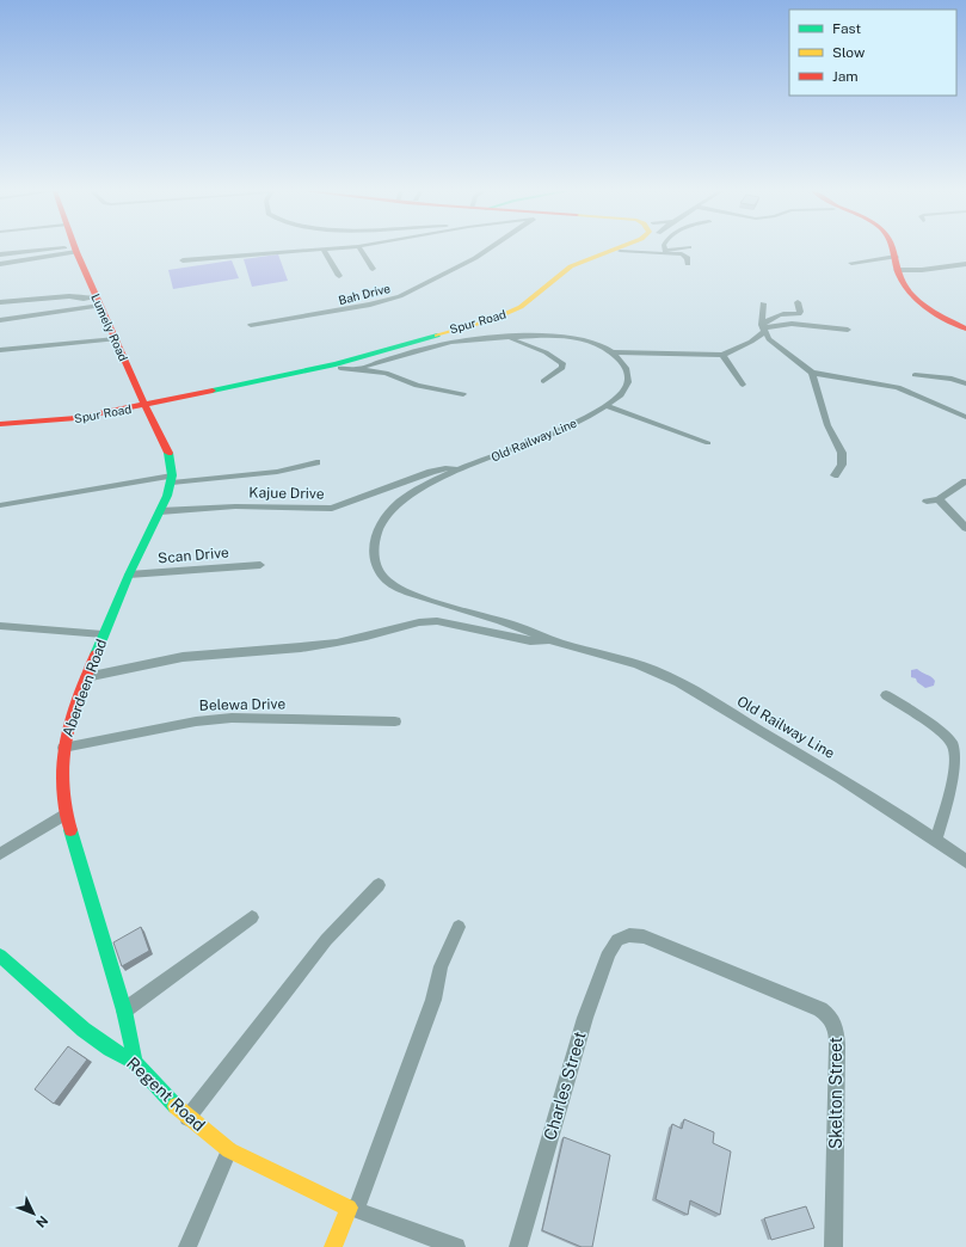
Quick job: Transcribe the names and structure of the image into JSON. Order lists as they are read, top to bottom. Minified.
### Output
{"streets":{"main road":["Spur Road","Lumely Road","Aberdeen Road","Regent Road"],"street":["Bah Drive","Old Railway Line","Kajue Drive","Scan Drive","Belewa Drive","Charles Street","Skelton Street"]},"crossings":[["Spur Road","Lumely Road"],["Old Railway Line","Kajue Drive"],["Old Railway Line","Aberdeen Road"],["Kajue Drive","Aberdeen Road"],["Scan Drive","Aberdeen Road"],["Aberdeen Road","Belewa Drive"],["Aberdeen Road","Regent Road"],["Charles Street","Skelton Street"]],"legend":["Fast","Slow","Jam"],"north":"bottom right"}
